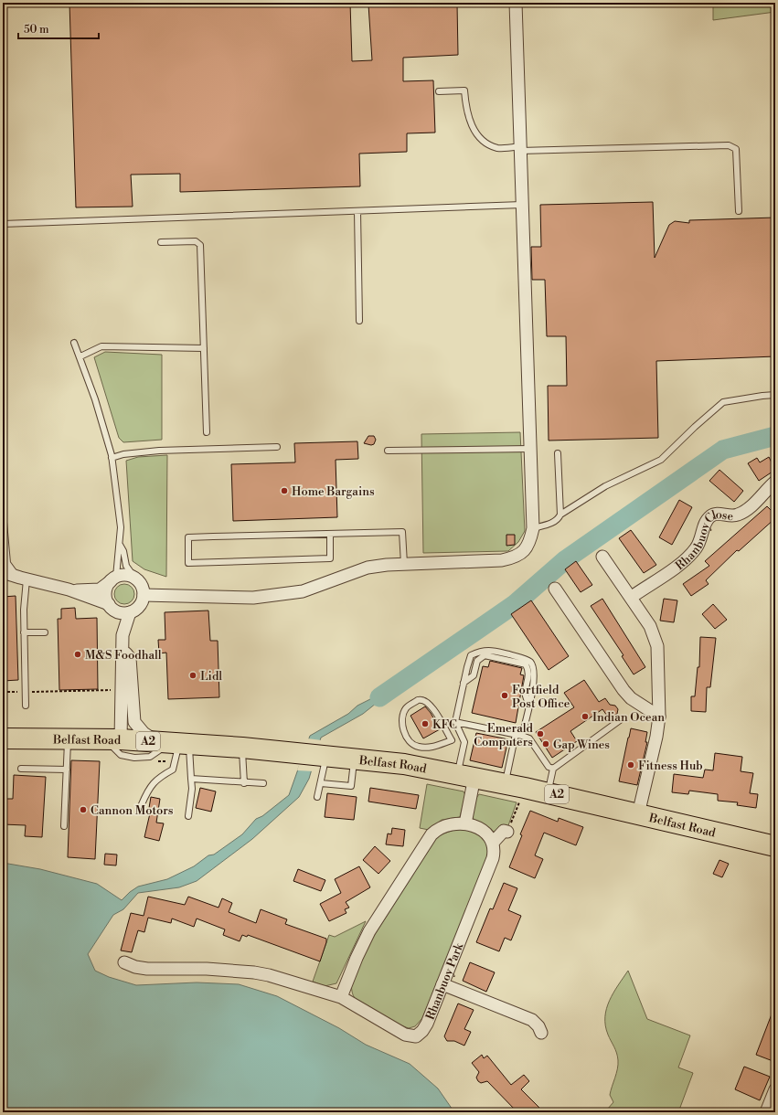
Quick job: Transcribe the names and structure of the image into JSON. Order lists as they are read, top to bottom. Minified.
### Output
{"streets":{"highway":["Belfast Road","A2"],"street":["Rhanbuoy Close","Rhanbuoy Park"]},"places":["Home Bargains","M&S Foodhall","Lidl","Fortfield Post Office","Indian Ocean","KFC","Emerald Computers","Gap Wines","Fitness Hub","Cannon Motors"],"scale_bar":"50 m"}
